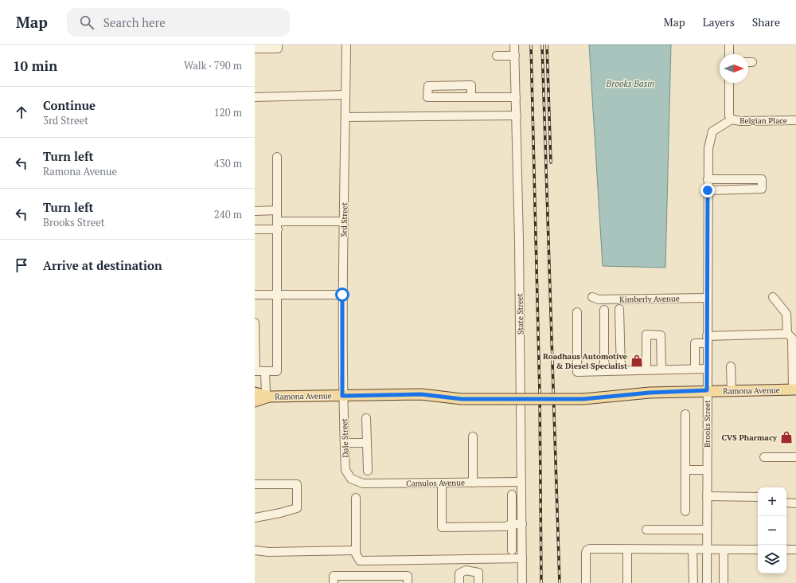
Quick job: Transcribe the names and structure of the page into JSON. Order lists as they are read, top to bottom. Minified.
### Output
{"streets":{"main road":["Ramona Avenue"],"street":["Belgian Place","3rd Street","Kimberly Avenue","State Street","Brooks Street","Dale Street","Camulos Avenue"]},"crossings":[["Belgian Place","Brooks Street"],["3rd Street","Ramona Avenue"],["3rd Street","Dale Street"],["Kimberly Avenue","Brooks Street"],["State Street","Camulos Avenue"],["Ramona Avenue","Brooks Street"],["Ramona Avenue","Dale Street"],["Dale Street","Camulos Avenue"]],"water":["Brooks Basin"],"places":{"shop":["Roadhaus Automotive & Diesel Specialist","CVS Pharmacy"]},"north":"right","page":{"header":"Map","search":"Search here","nav":["Map","Layers","Share"],"heading":["10 min","Walk · 790 m"],"list":[["Continue","3rd Street","120 m"],["Turn left","Ramona Avenue","430 m"],["Turn left","Brooks Street","240 m"],"Arrive at destination"],"map_buttons":["+","−"]}}
